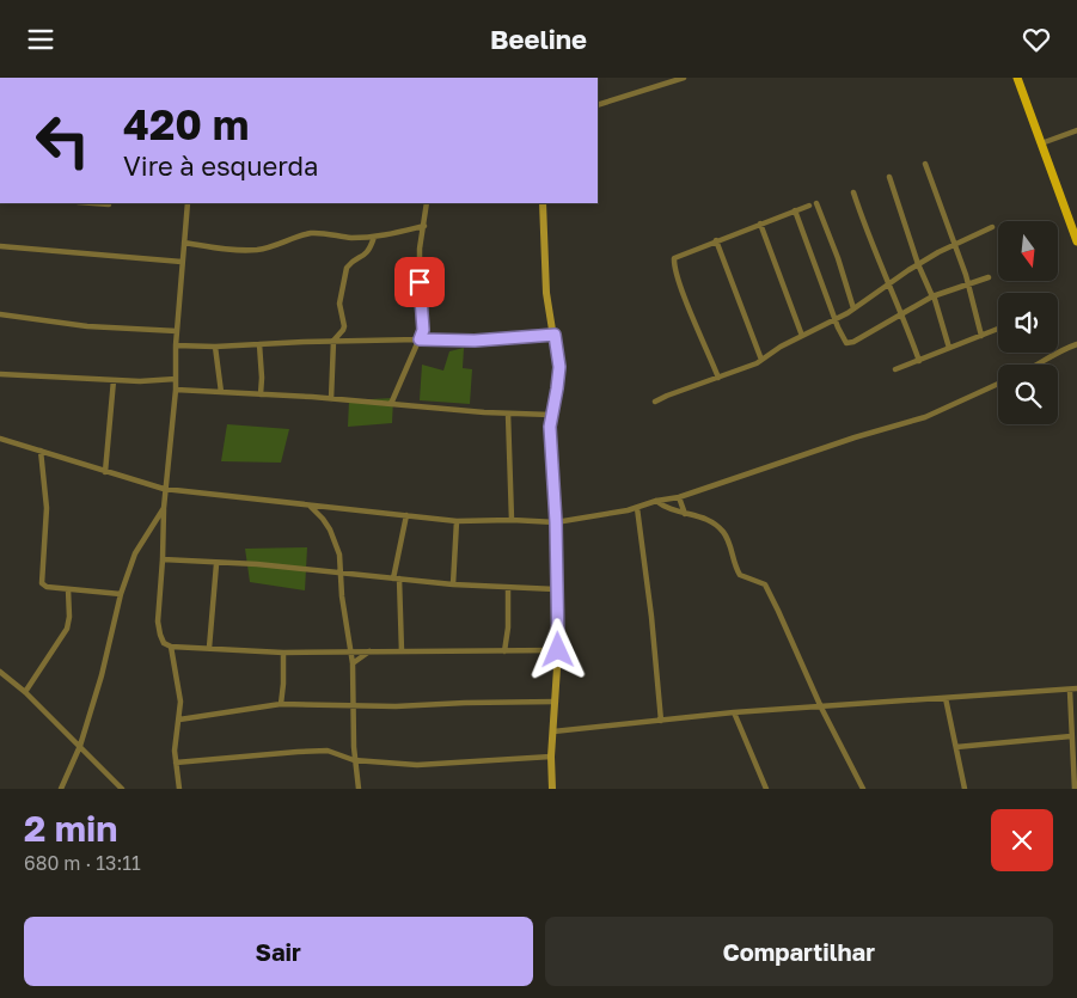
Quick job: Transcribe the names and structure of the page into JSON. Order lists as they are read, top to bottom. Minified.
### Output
{"north":"bottom","page":{"header":"Beeline","turn":["420 m","Vire à esquerda"],"heading":["2 min","680 m · 13:11"],"buttons":["Sair","Compartilhar"]}}
